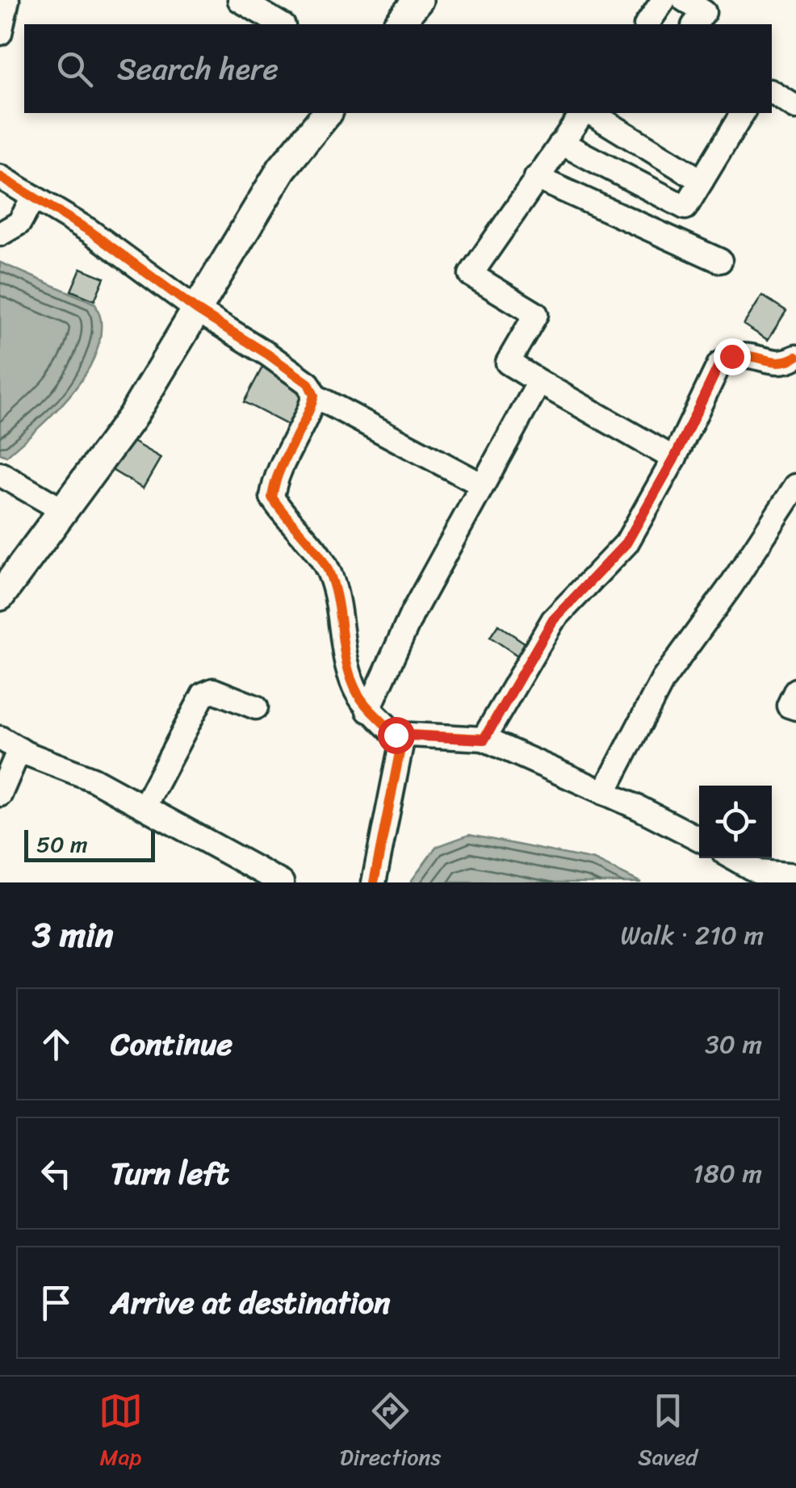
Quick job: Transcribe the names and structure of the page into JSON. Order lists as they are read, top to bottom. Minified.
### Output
{"scale_bar":"50 m","page":{"search":"Search here","scale":"50 m","heading":["3 min","Walk · 210 m"],"list":[["Continue","30 m"],["Turn left","180 m"],"Arrive at destination"],"nav":["Map","Directions","Saved"]}}
